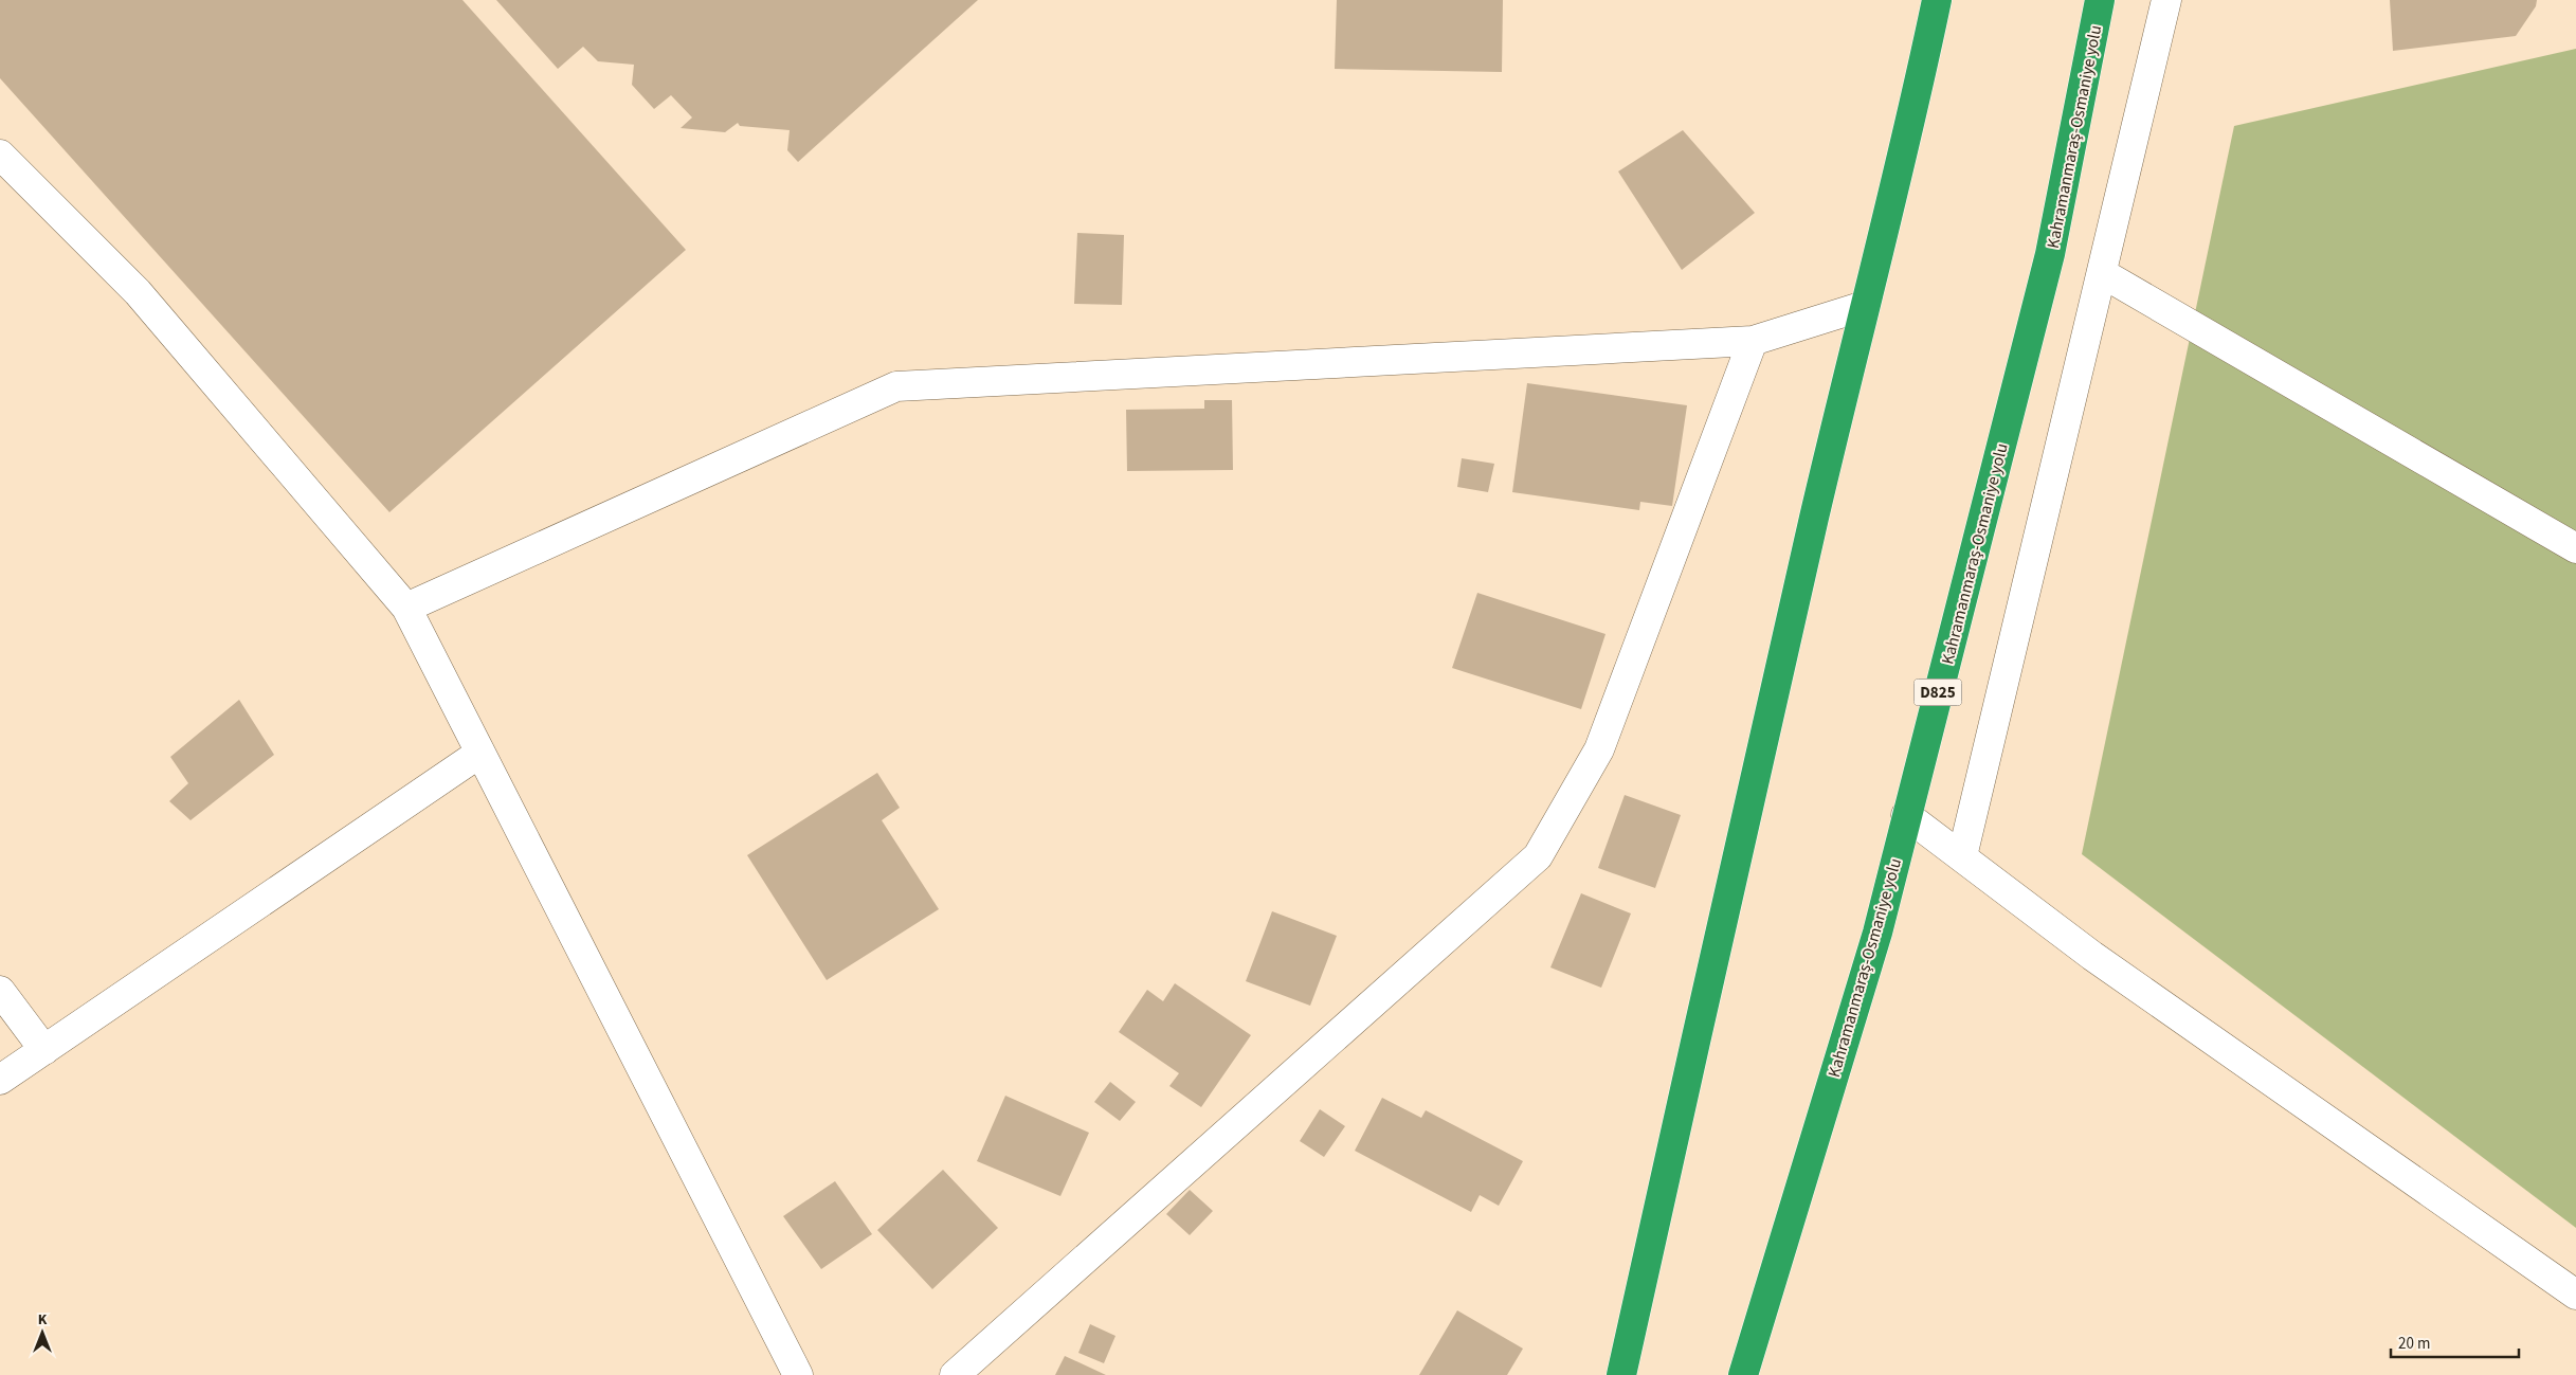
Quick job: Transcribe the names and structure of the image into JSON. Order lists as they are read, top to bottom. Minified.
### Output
{"streets":{"highway":["Kahramanmaraş-Osmaniye yolu","D825"]},"scale_bar":"20 m","north":"top"}
